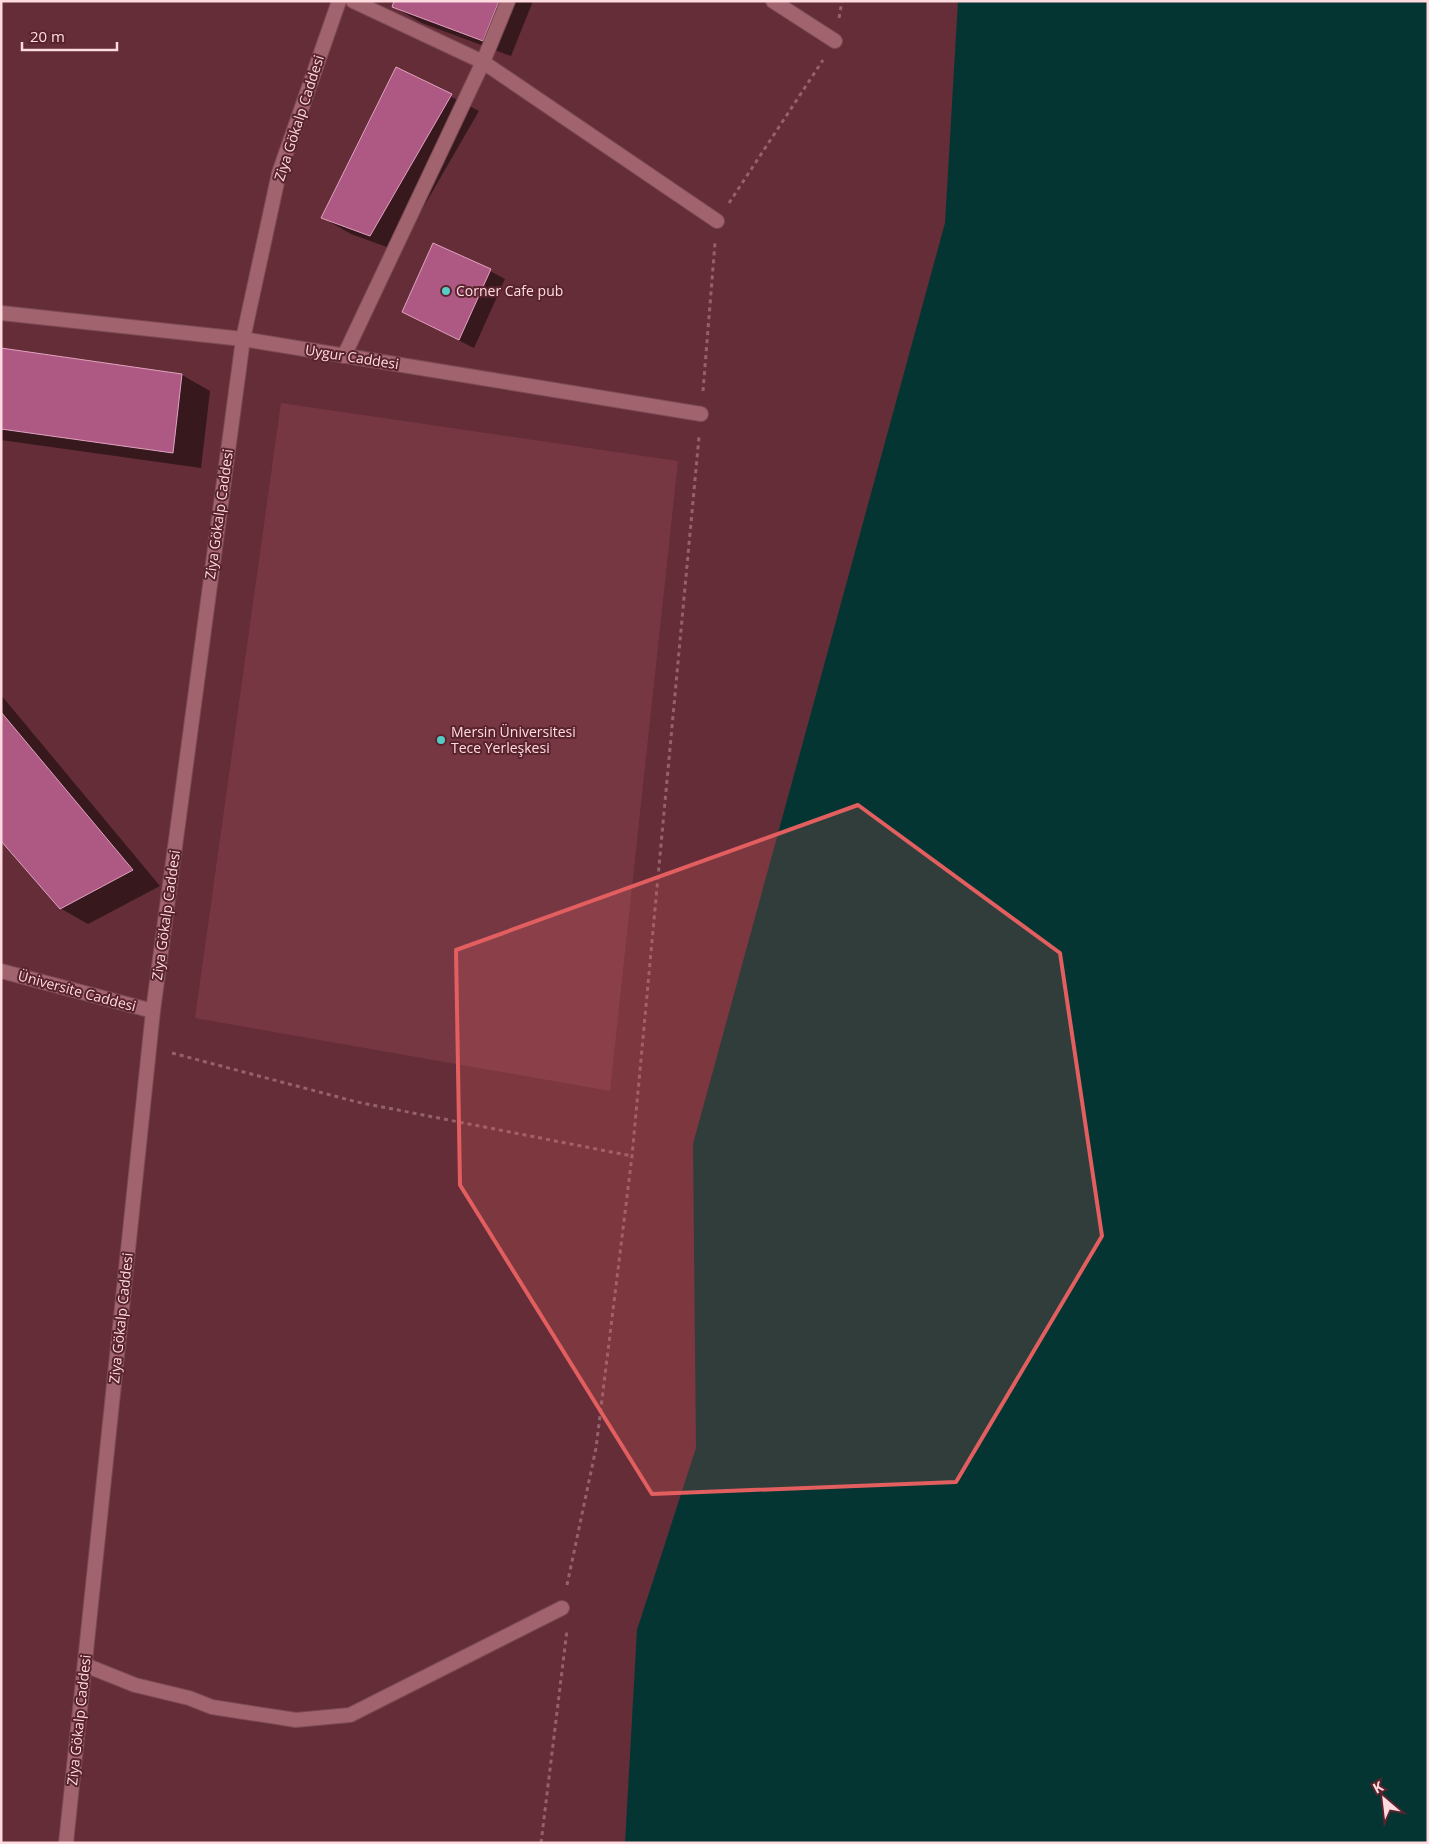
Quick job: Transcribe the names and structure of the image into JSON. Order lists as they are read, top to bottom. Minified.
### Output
{"streets":{"street":["Ziya Gökalp Caddesi","Uygur Caddesi","Üniversite Caddesi"]},"crossings":[["Ziya Gökalp Caddesi","Uygur Caddesi"],["Ziya Gökalp Caddesi","Üniversite Caddesi"]],"places":["Corner Cafe pub","Mersin Üniversitesi Tece Yerleşkesi"],"scale_bar":"20 m","north":"top left"}
